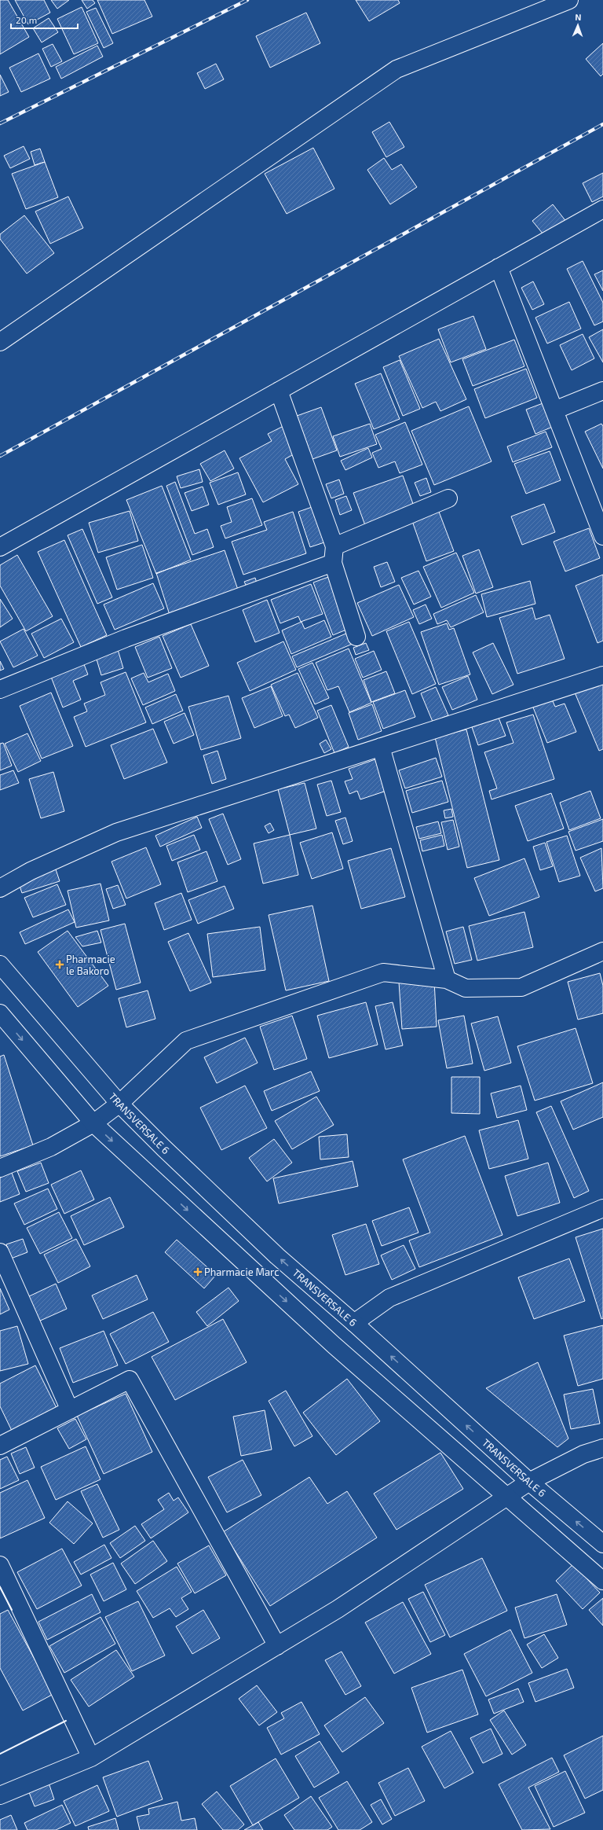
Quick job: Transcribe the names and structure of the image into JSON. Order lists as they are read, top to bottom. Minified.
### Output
{"streets":{"street":["TRANSVERSALE 6"]},"places":{"health":["Pharmacie le Bakoro","Pharmacie Marc"]},"scale_bar":"20 m","north":"top"}
